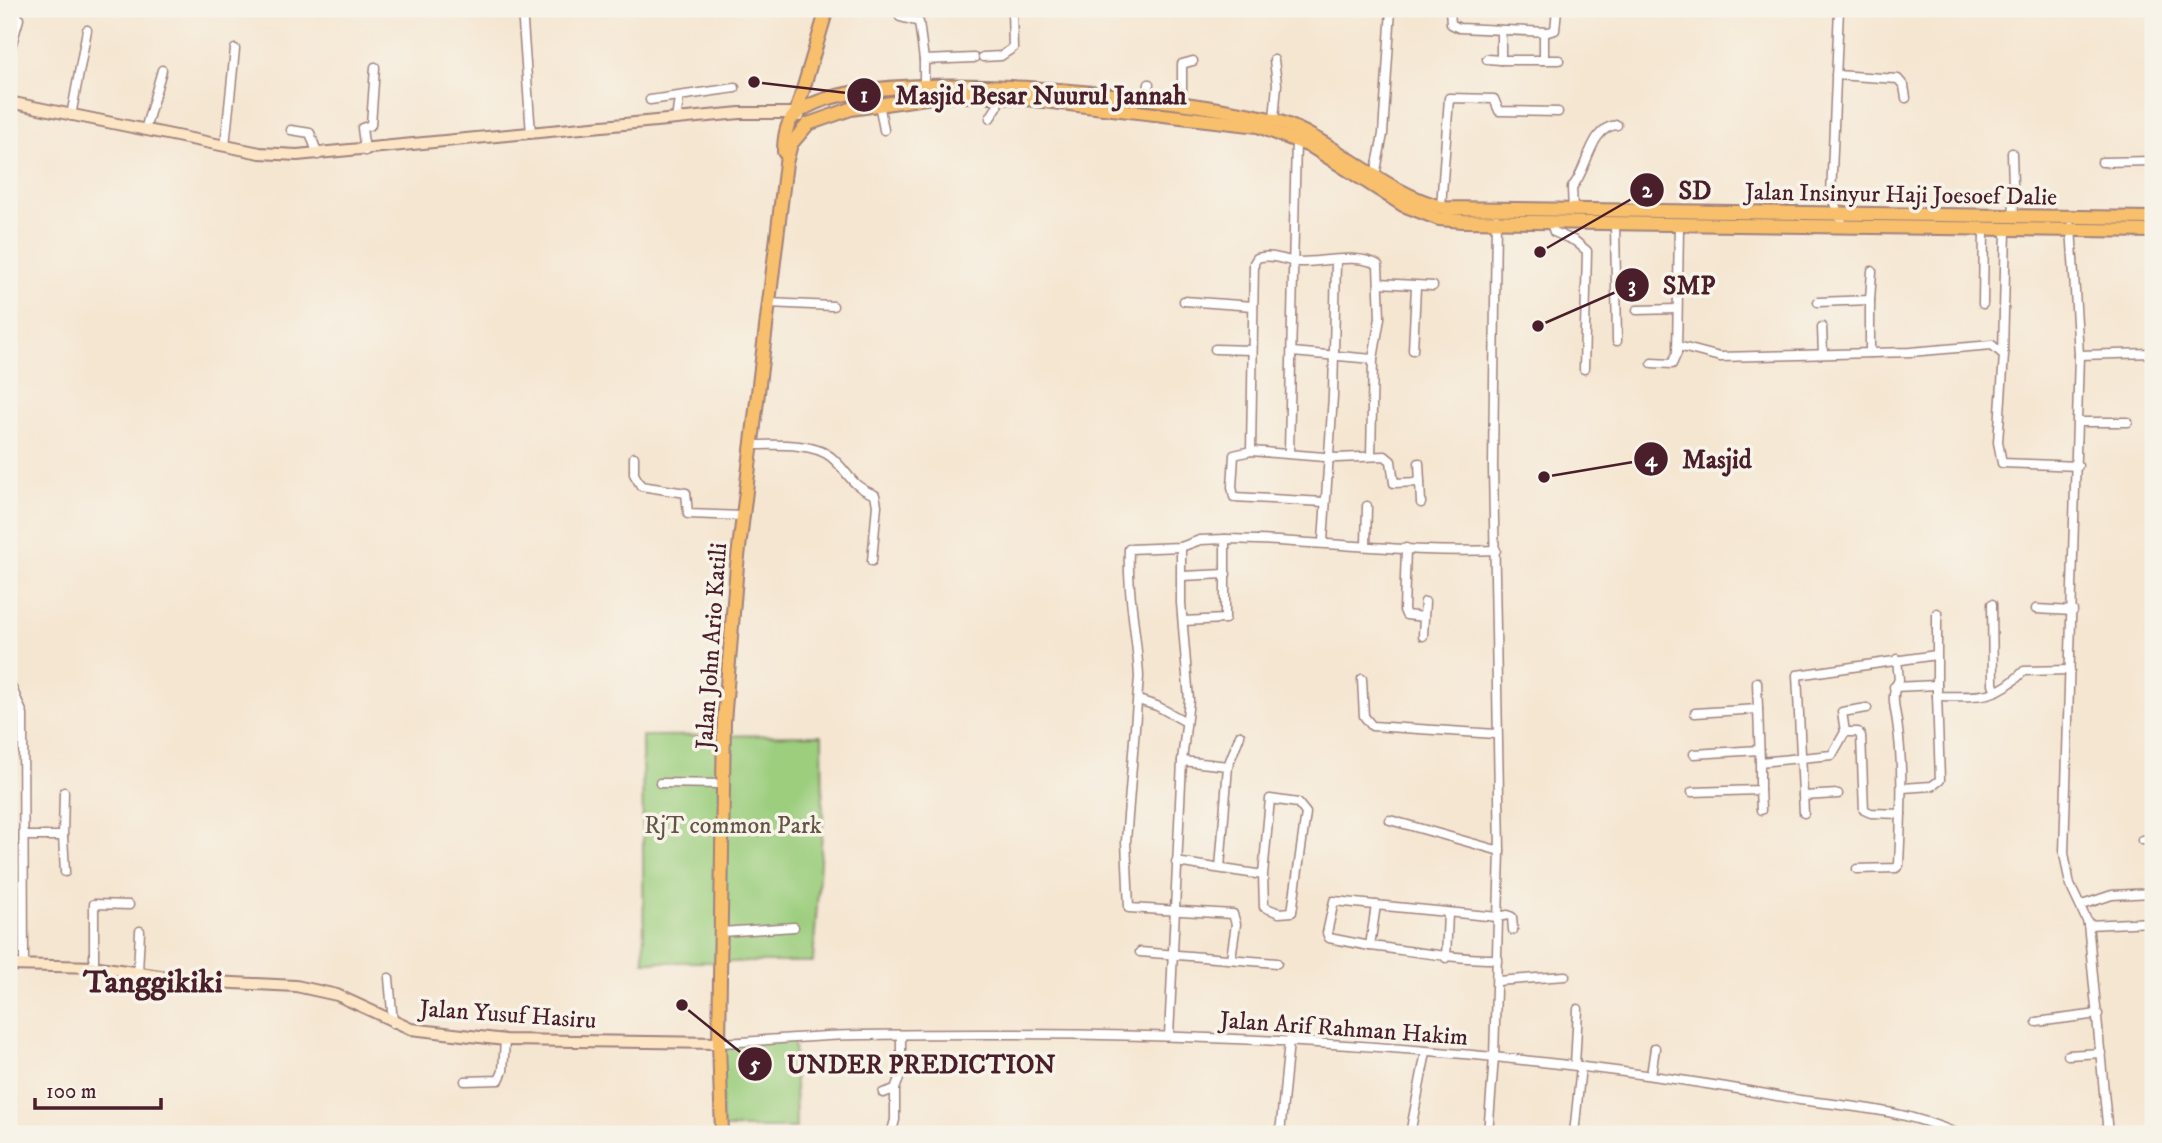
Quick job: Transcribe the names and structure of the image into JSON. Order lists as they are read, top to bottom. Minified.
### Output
{"streets":{"main road":["Jalan Insinyur Haji Joesoef Dalie","Jalan John Ario Katili"],"street":["Jalan Yusuf Hasiru","Jalan Arif Rahman Hakim"]},"crossings":[["Jalan Insinyur Haji Joesoef Dalie","Jalan John Ario Katili"],["Jalan John Ario Katili","Jalan Yusuf Hasiru"],["Jalan John Ario Katili","Jalan Arif Rahman Hakim"],["Jalan Yusuf Hasiru","Jalan Arif Rahman Hakim"]],"districts":["Tanggikiki"],"parks":["RjT common Park"],"places":["Masjid Besar Nuurul Jannah","SD","SMP","Masjid","UNDER PREDICTION"],"scale_bar":"100 m"}
